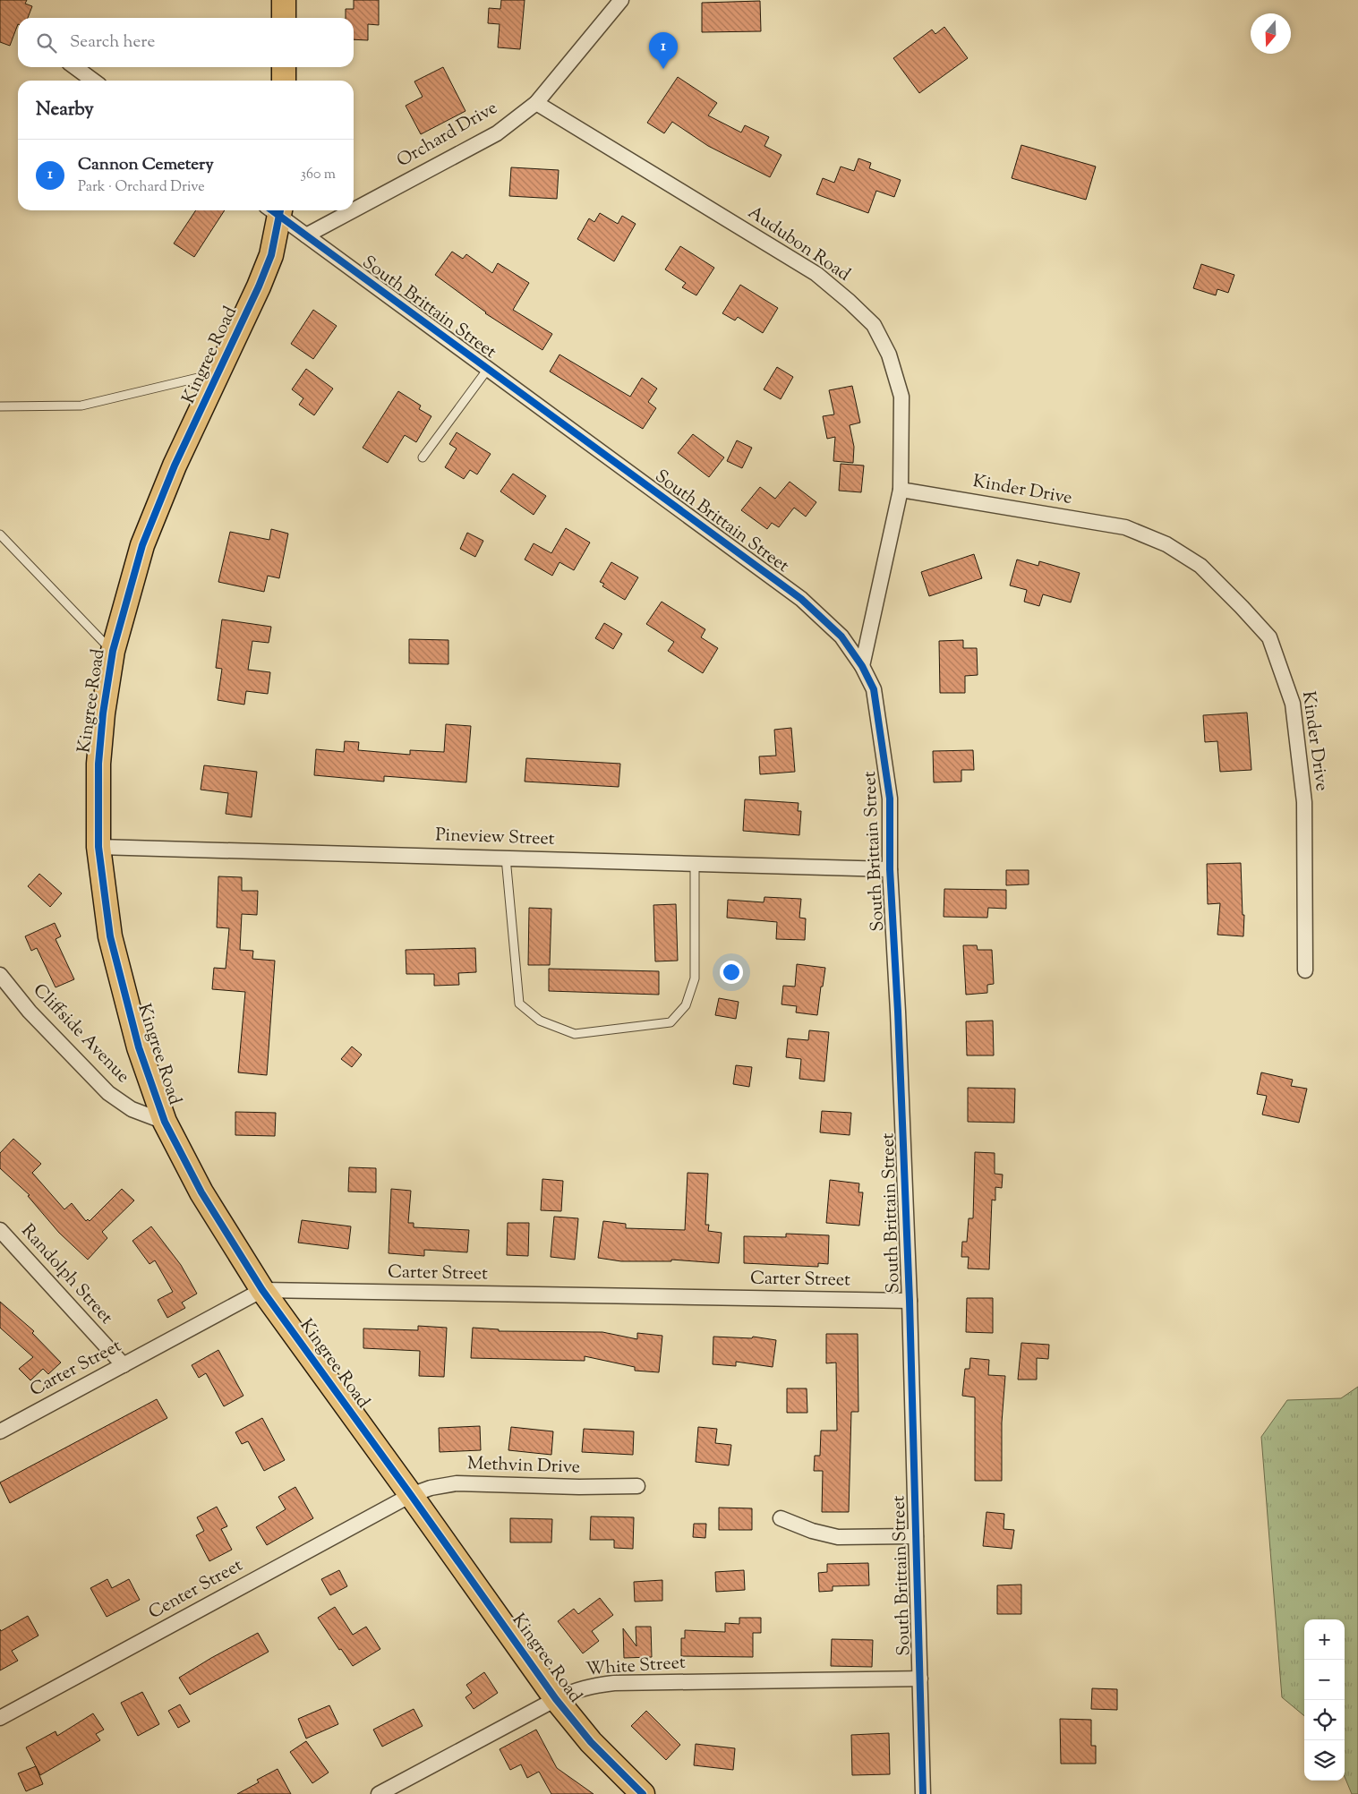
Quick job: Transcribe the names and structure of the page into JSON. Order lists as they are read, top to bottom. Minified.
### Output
{"streets":{"main road":["Kingree Road"],"street":["Orchard Drive","Audubon Road","South Brittain Street","Kinder Drive","Pineview Street","Cliffside Avenue","Carter Street","Randolph Street","Methvin Drive","Center Street","White Street"]},"crossings":[["Orchard Drive","Audubon Road"],["Orchard Drive","South Brittain Street"],["Audubon Road","South Brittain Street"],["Audubon Road","Kinder Drive"],["South Brittain Street","Pineview Street"],["South Brittain Street","Carter Street"],["South Brittain Street","White Street"],["Kingree Road","Pineview Street"],["Kingree Road","Cliffside Avenue"],["Kingree Road","Carter Street"],["Kingree Road","Methvin Drive"],["Kingree Road","Center Street"],["Kingree Road","White Street"],["Carter Street","Randolph Street"],["Methvin Drive","Center Street"]],"north":"bottom","page":{"search":"Search here","pins":"1","heading":"Nearby","list":[{"mark":"1","name":"Cannon Cemetery","note":"Park · Orchard Drive","value":"360 m"}],"map_buttons":["+","−"]}}
